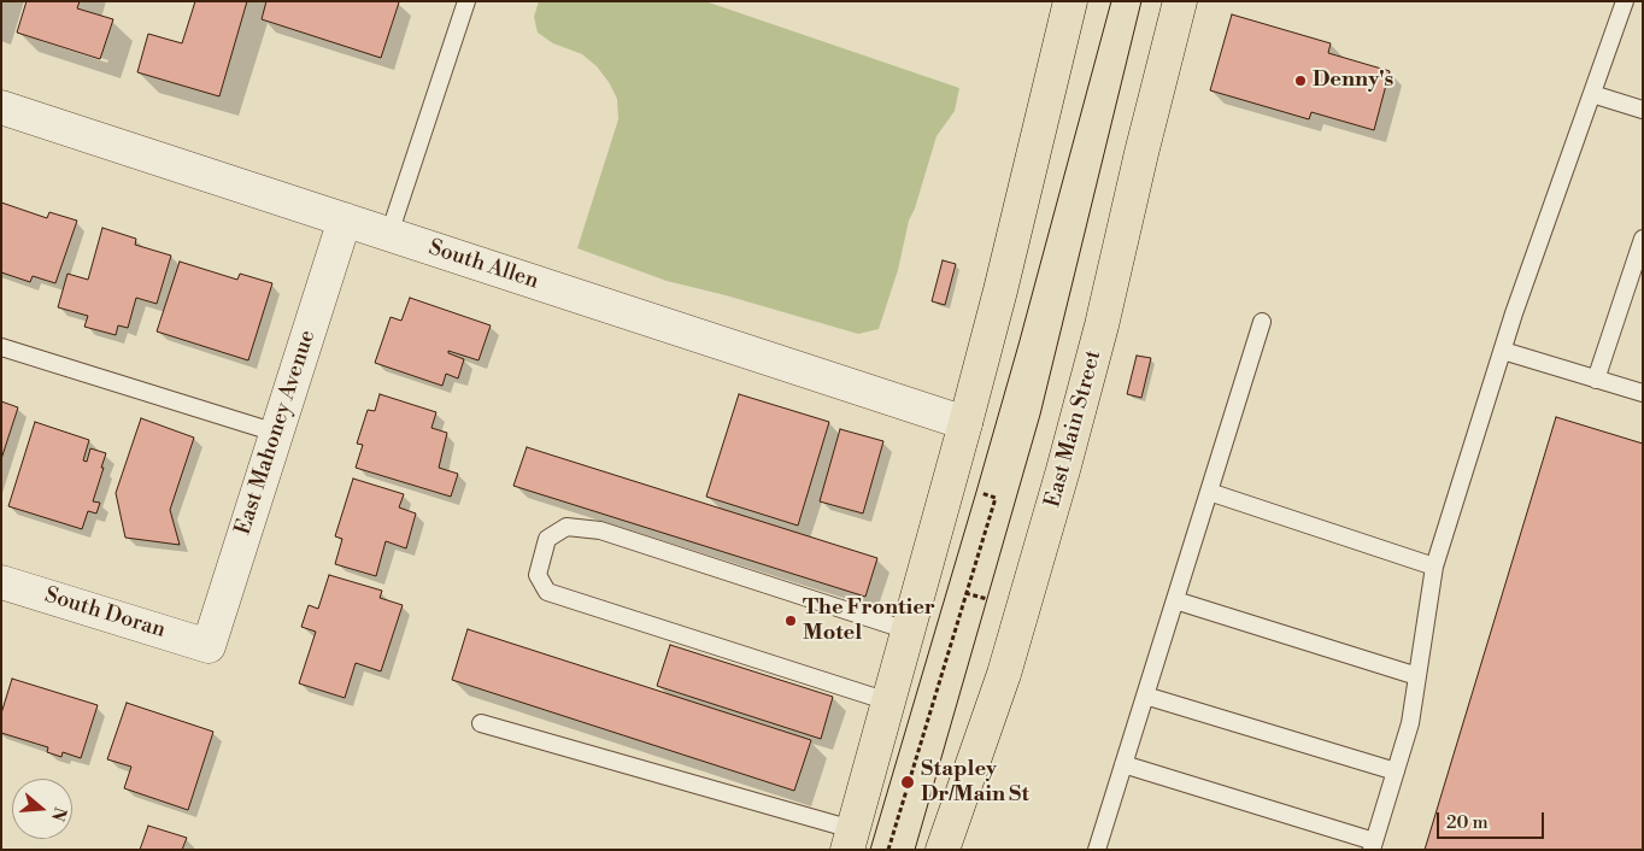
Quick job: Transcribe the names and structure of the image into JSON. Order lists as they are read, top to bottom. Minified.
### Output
{"streets":{"main road":["East Main Street"],"street":["South Allen","East Mahoney Avenue","South Doran"]},"crossings":[["South Allen","East Mahoney Avenue"],["East Mahoney Avenue","South Doran"]],"places":["Denny's","The Frontier Motel","Stapley Dr/Main St"],"scale_bar":"20 m","north":"right"}
